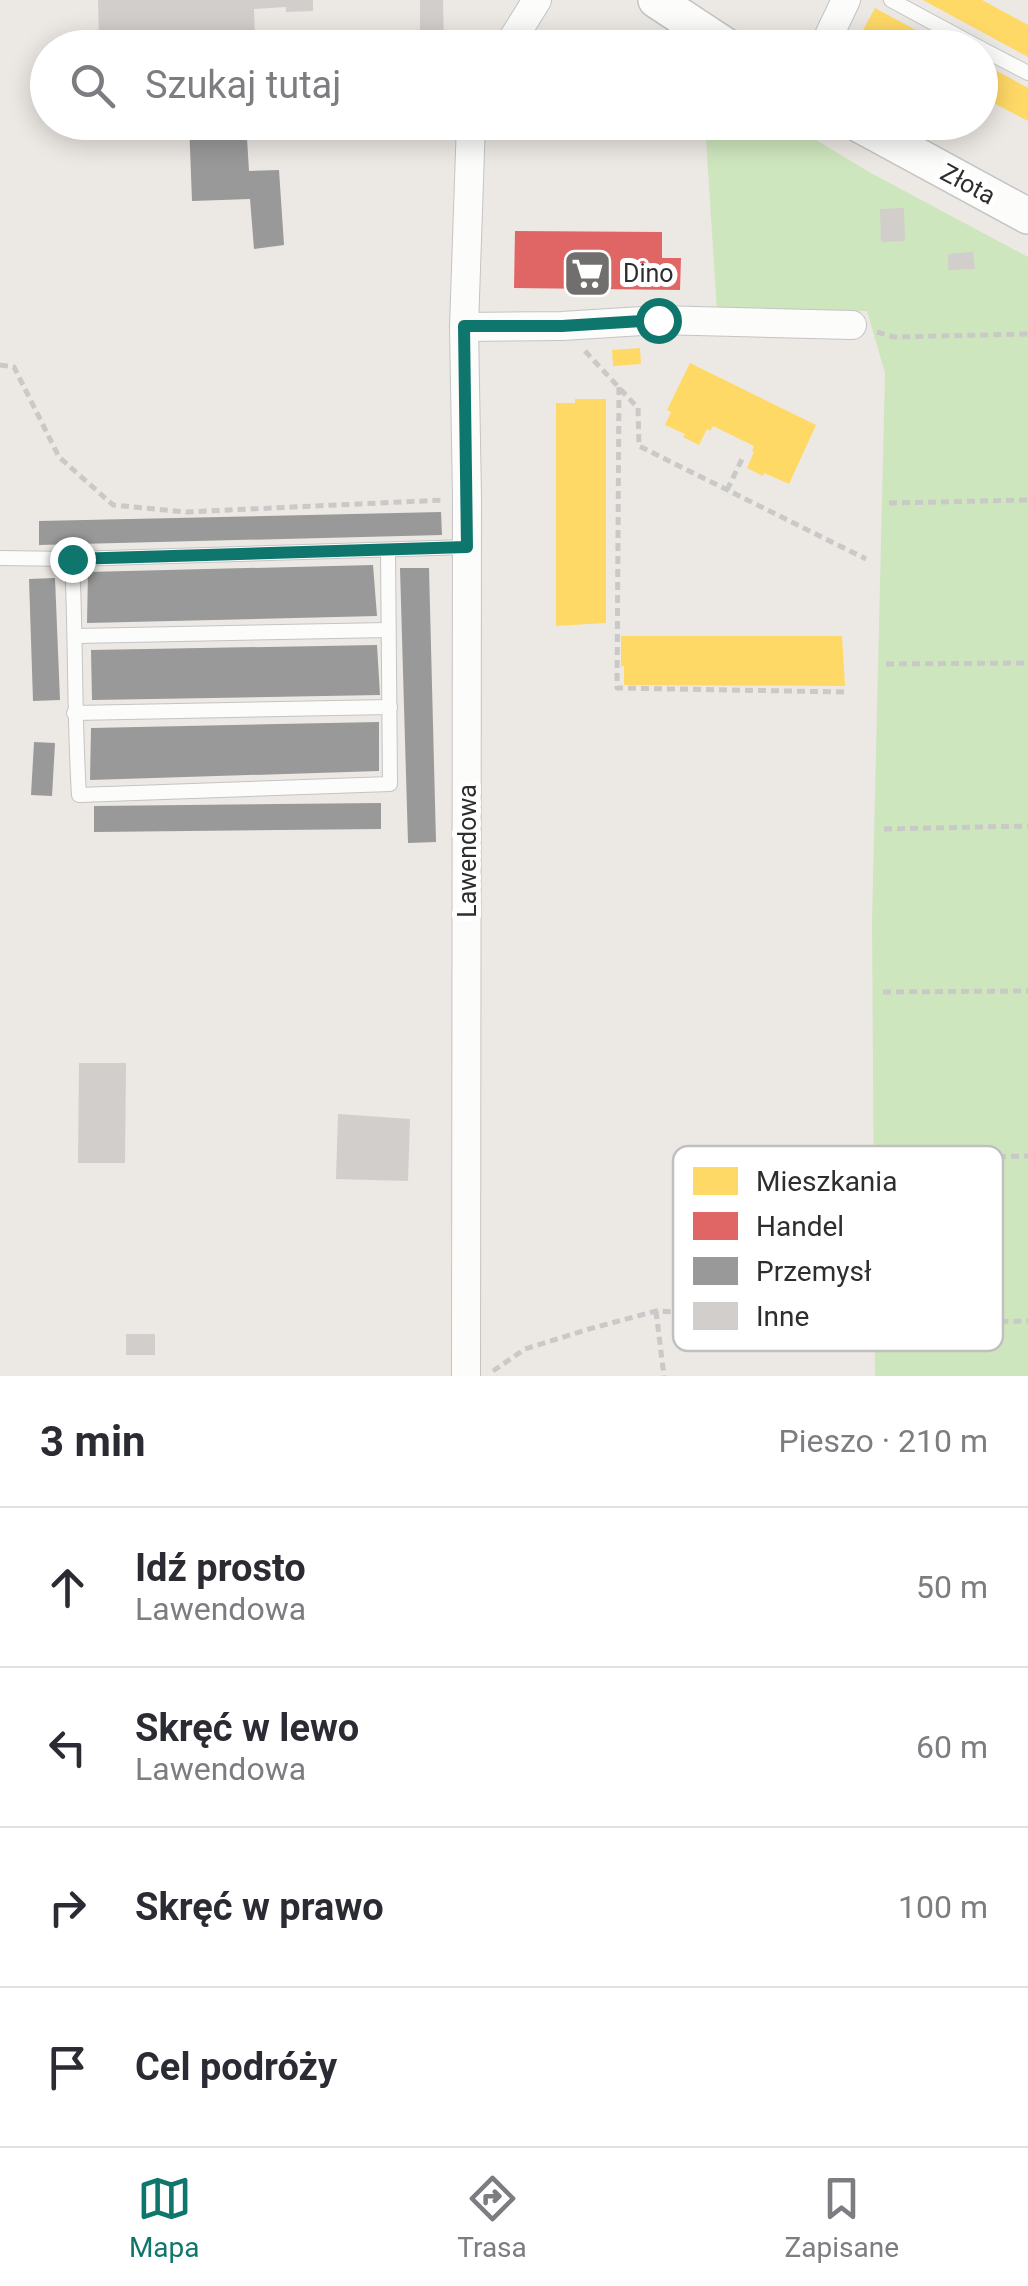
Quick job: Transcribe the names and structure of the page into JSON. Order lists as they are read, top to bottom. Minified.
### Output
{"streets":{"street":["Złota","Lawendowa"]},"places":{"supermarket":["Dino"]},"legend":["Mieszkania","Handel","Przemysł","Inne"],"page":{"search":"Szukaj tutaj","heading":["3 min","Pieszo · 210 m"],"list":[["Idź prosto","Lawendowa","50 m"],["Skręć w lewo","Lawendowa","60 m"],["Skręć w prawo","100 m"],"Cel podróży"],"nav":["Mapa","Trasa","Zapisane"]}}
